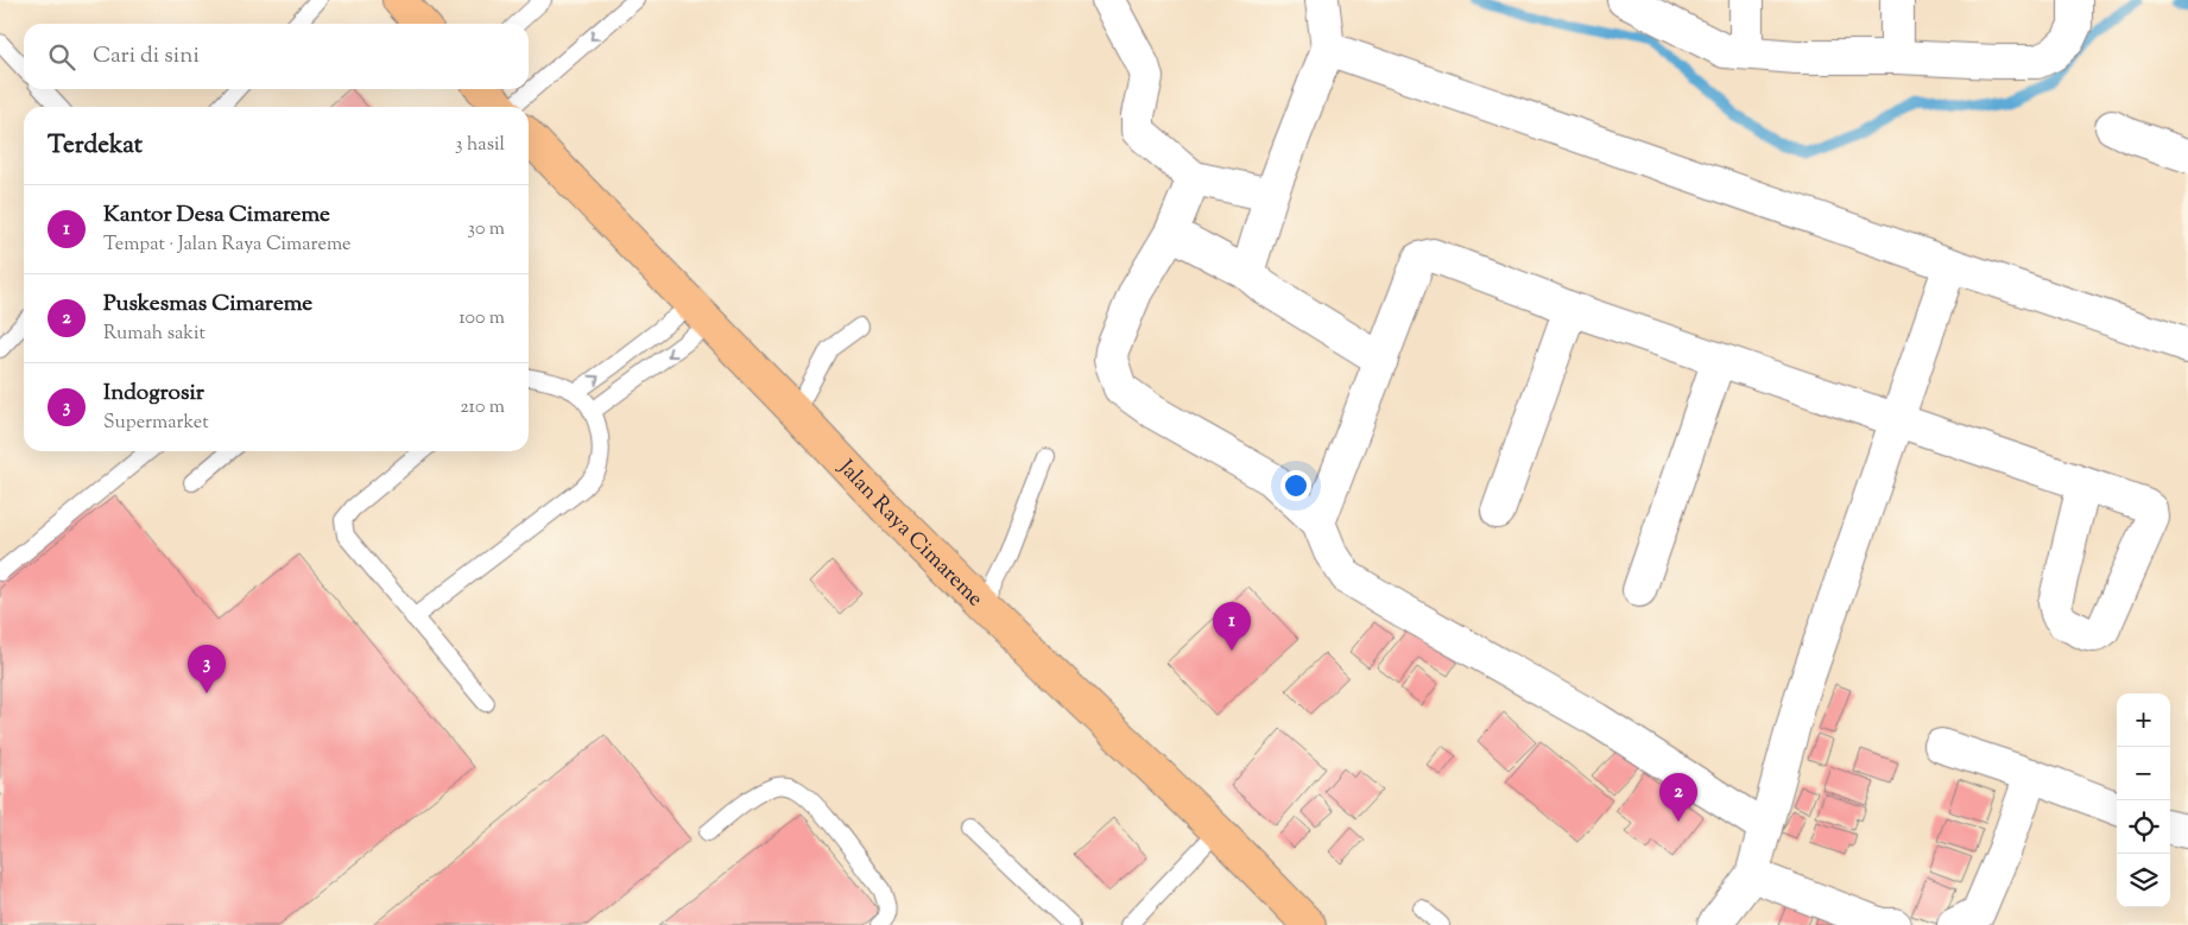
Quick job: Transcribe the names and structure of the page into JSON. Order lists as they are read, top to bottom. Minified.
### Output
{"streets":{"highway":["Jalan Raya Cimareme"]},"page":{"search":"Cari di sini","heading":["Terdekat","3 hasil"],"list":[{"mark":"1","name":"Kantor Desa Cimareme","note":"Tempat · Jalan Raya Cimareme","value":"30 m"},{"mark":"2","name":"Puskesmas Cimareme","note":"Rumah sakit","value":"100 m"},{"mark":"3","name":"Indogrosir","note":"Supermarket","value":"210 m"}],"pins":["1","3","2"],"map_buttons":["+","−"]}}
